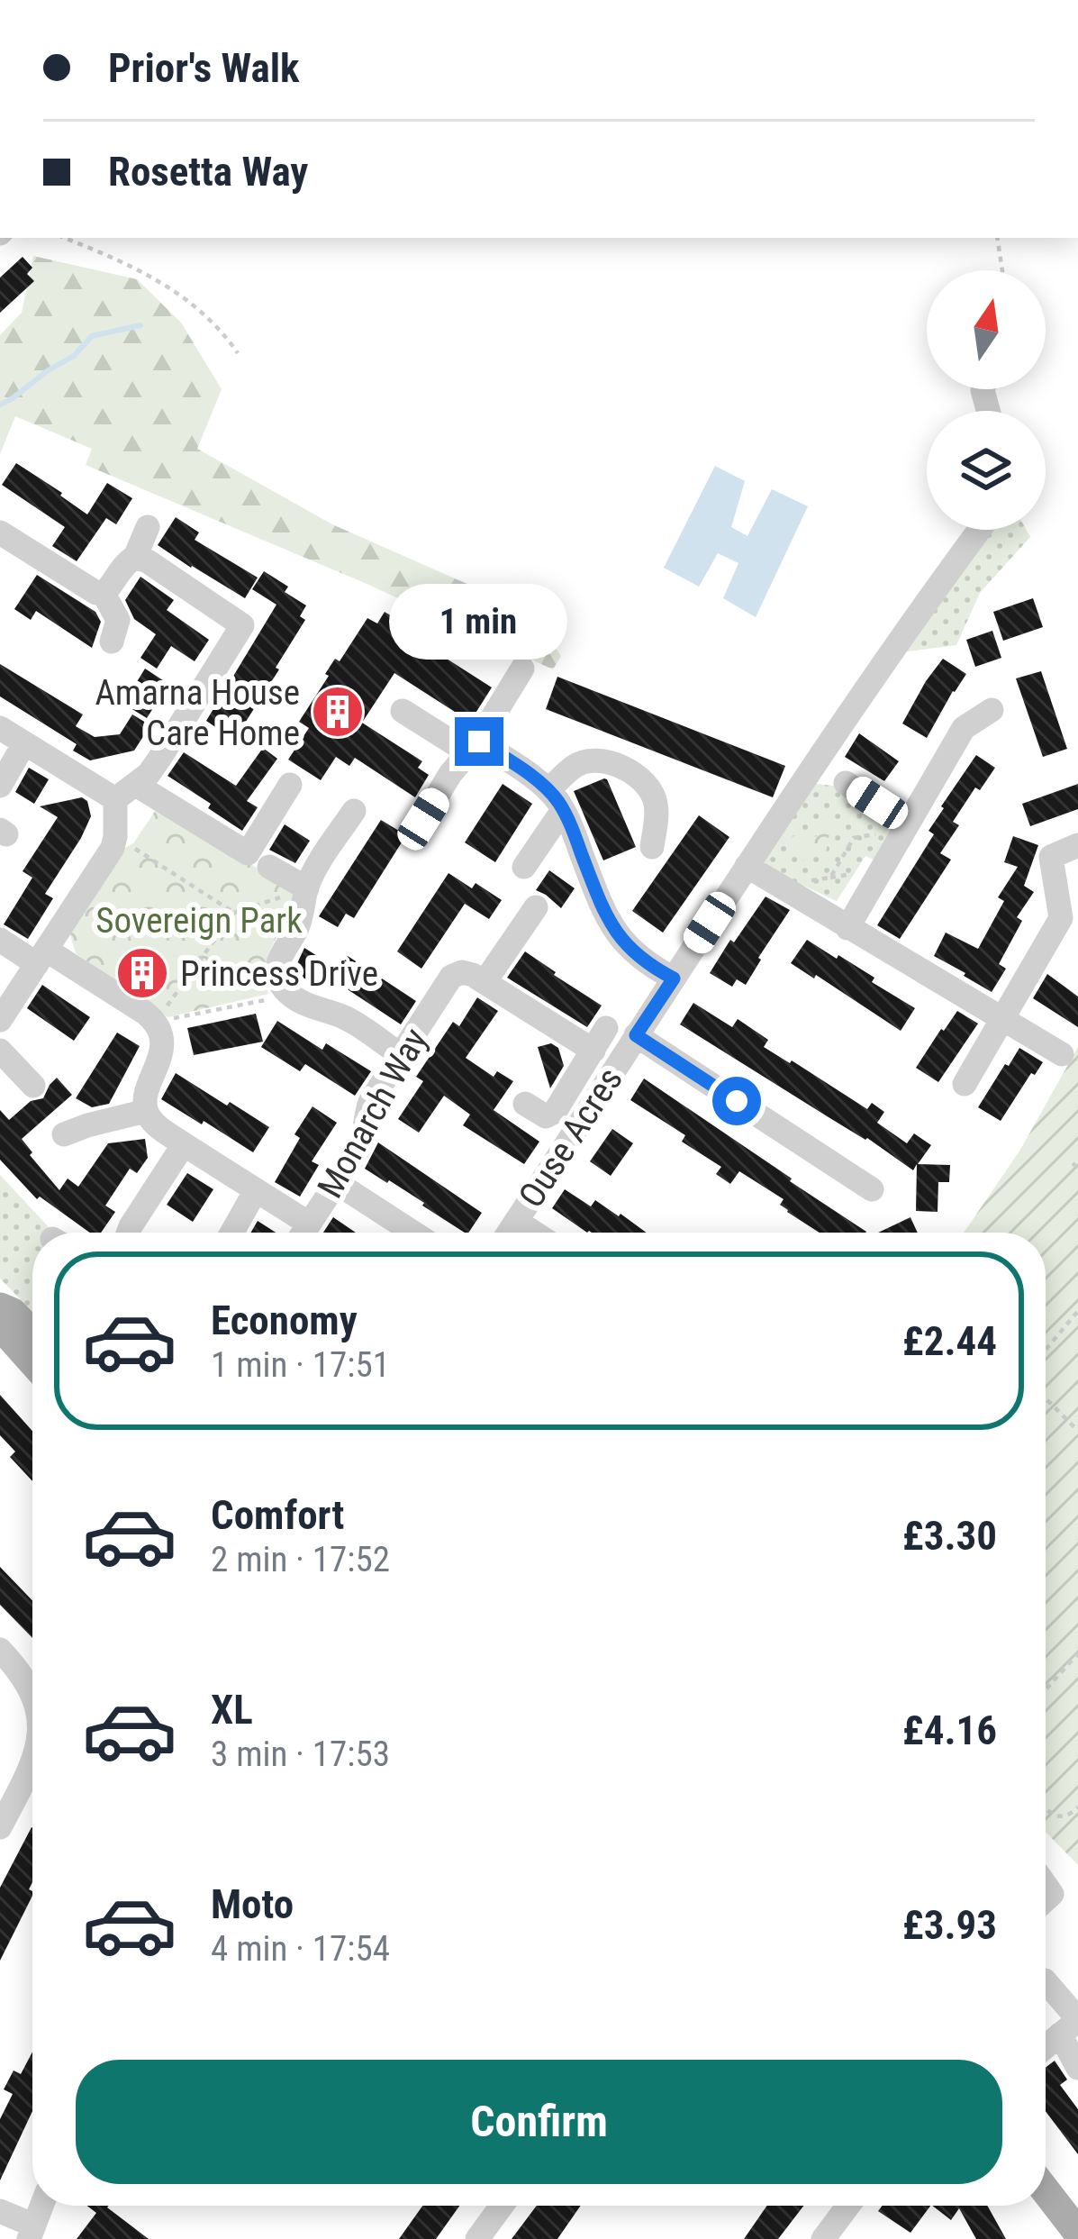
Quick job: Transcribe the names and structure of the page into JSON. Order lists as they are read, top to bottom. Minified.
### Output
{"streets":{"street":["Monarch Way","Ouse Acres"]},"parks":["Sovereign Park"],"places":{"building":["Amarna House Care Home","Princess Drive"]},"north":"top","page":{"banner":["Prior's Walk","Rosetta Way"],"bubble":"1 min","list":[{"name":"Economy","note":"1 min · 17:51","value":"£2.44"},{"name":"Comfort","note":"2 min · 17:52","value":"£3.30"},{"name":"XL","note":"3 min · 17:53","value":"£4.16"},{"name":"Moto","note":"4 min · 17:54","value":"£3.93"}],"buttons":"Confirm"}}
